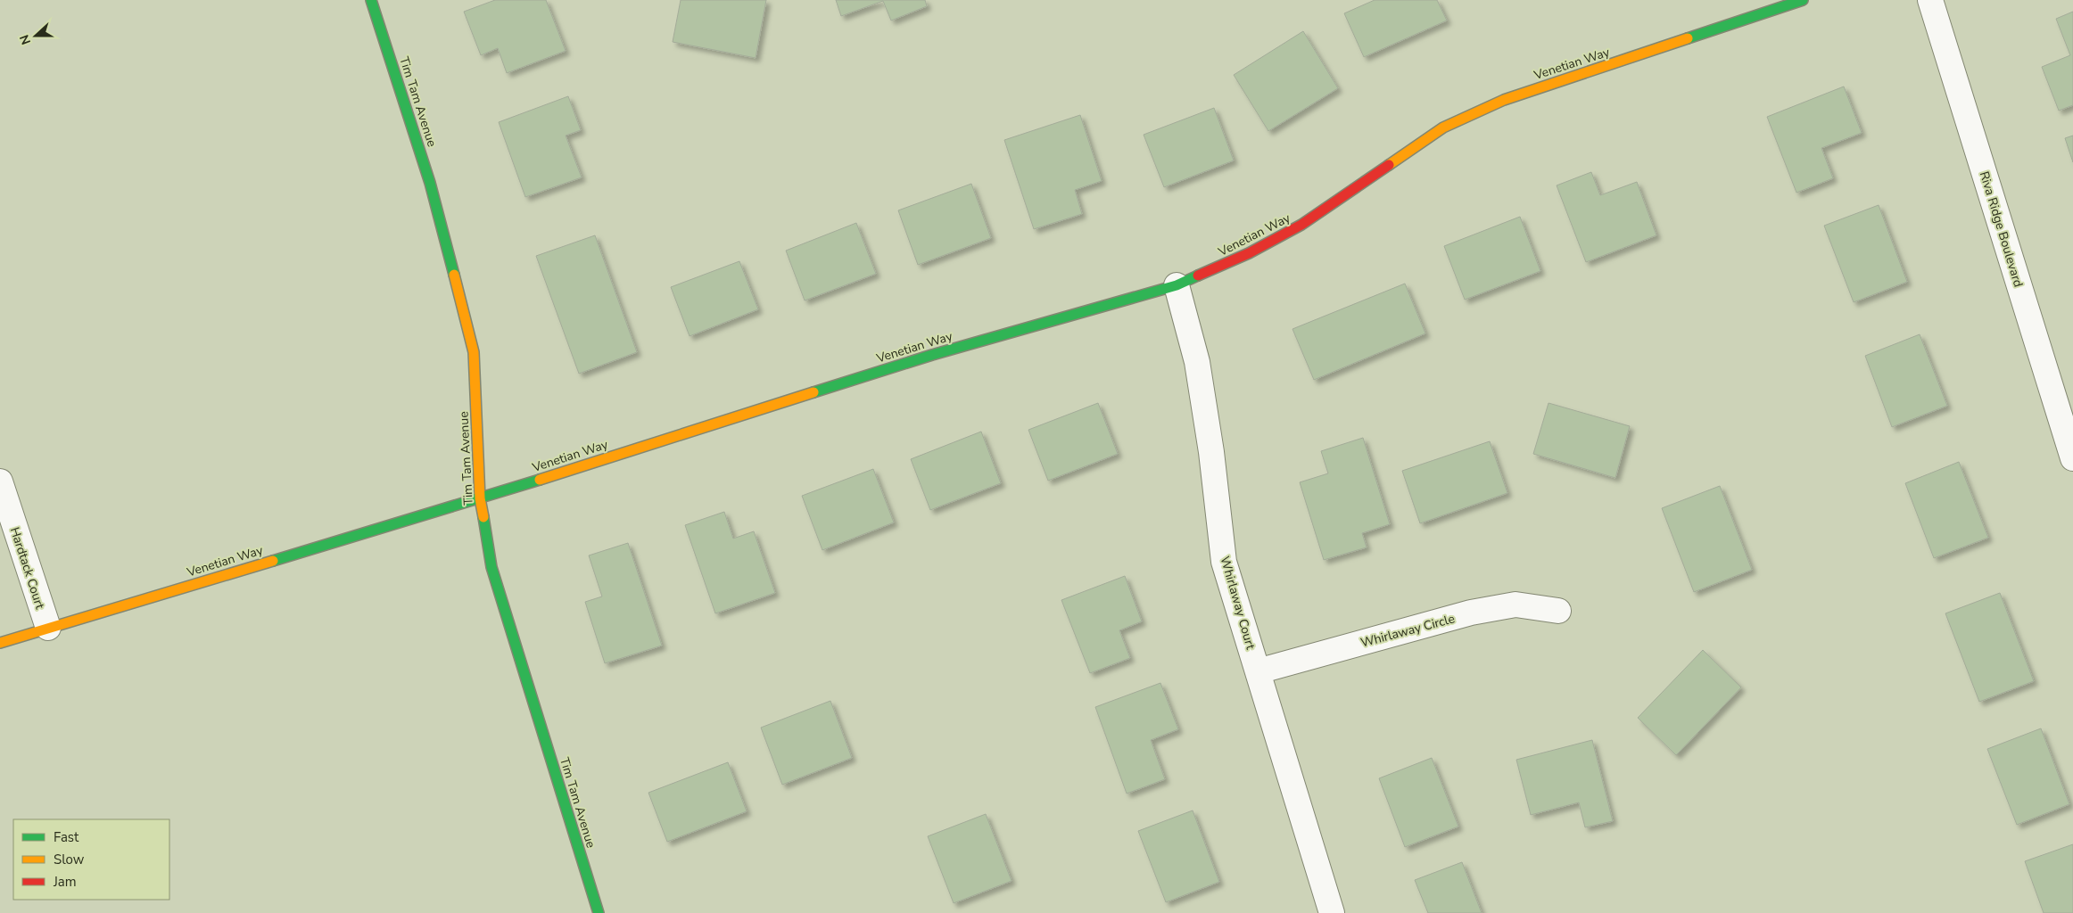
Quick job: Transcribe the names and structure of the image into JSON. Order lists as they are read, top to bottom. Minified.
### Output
{"streets":{"street":["Venetian Way","Tim Tam Avenue","Riva Ridge Boulevard","Hardtack Court","Whirlaway Court","Whirlaway Circle"]},"crossings":[["Venetian Way","Tim Tam Avenue"],["Venetian Way","Hardtack Court"],["Venetian Way","Whirlaway Court"],["Whirlaway Court","Whirlaway Circle"]],"legend":["Fast","Slow","Jam"],"north":"left"}
